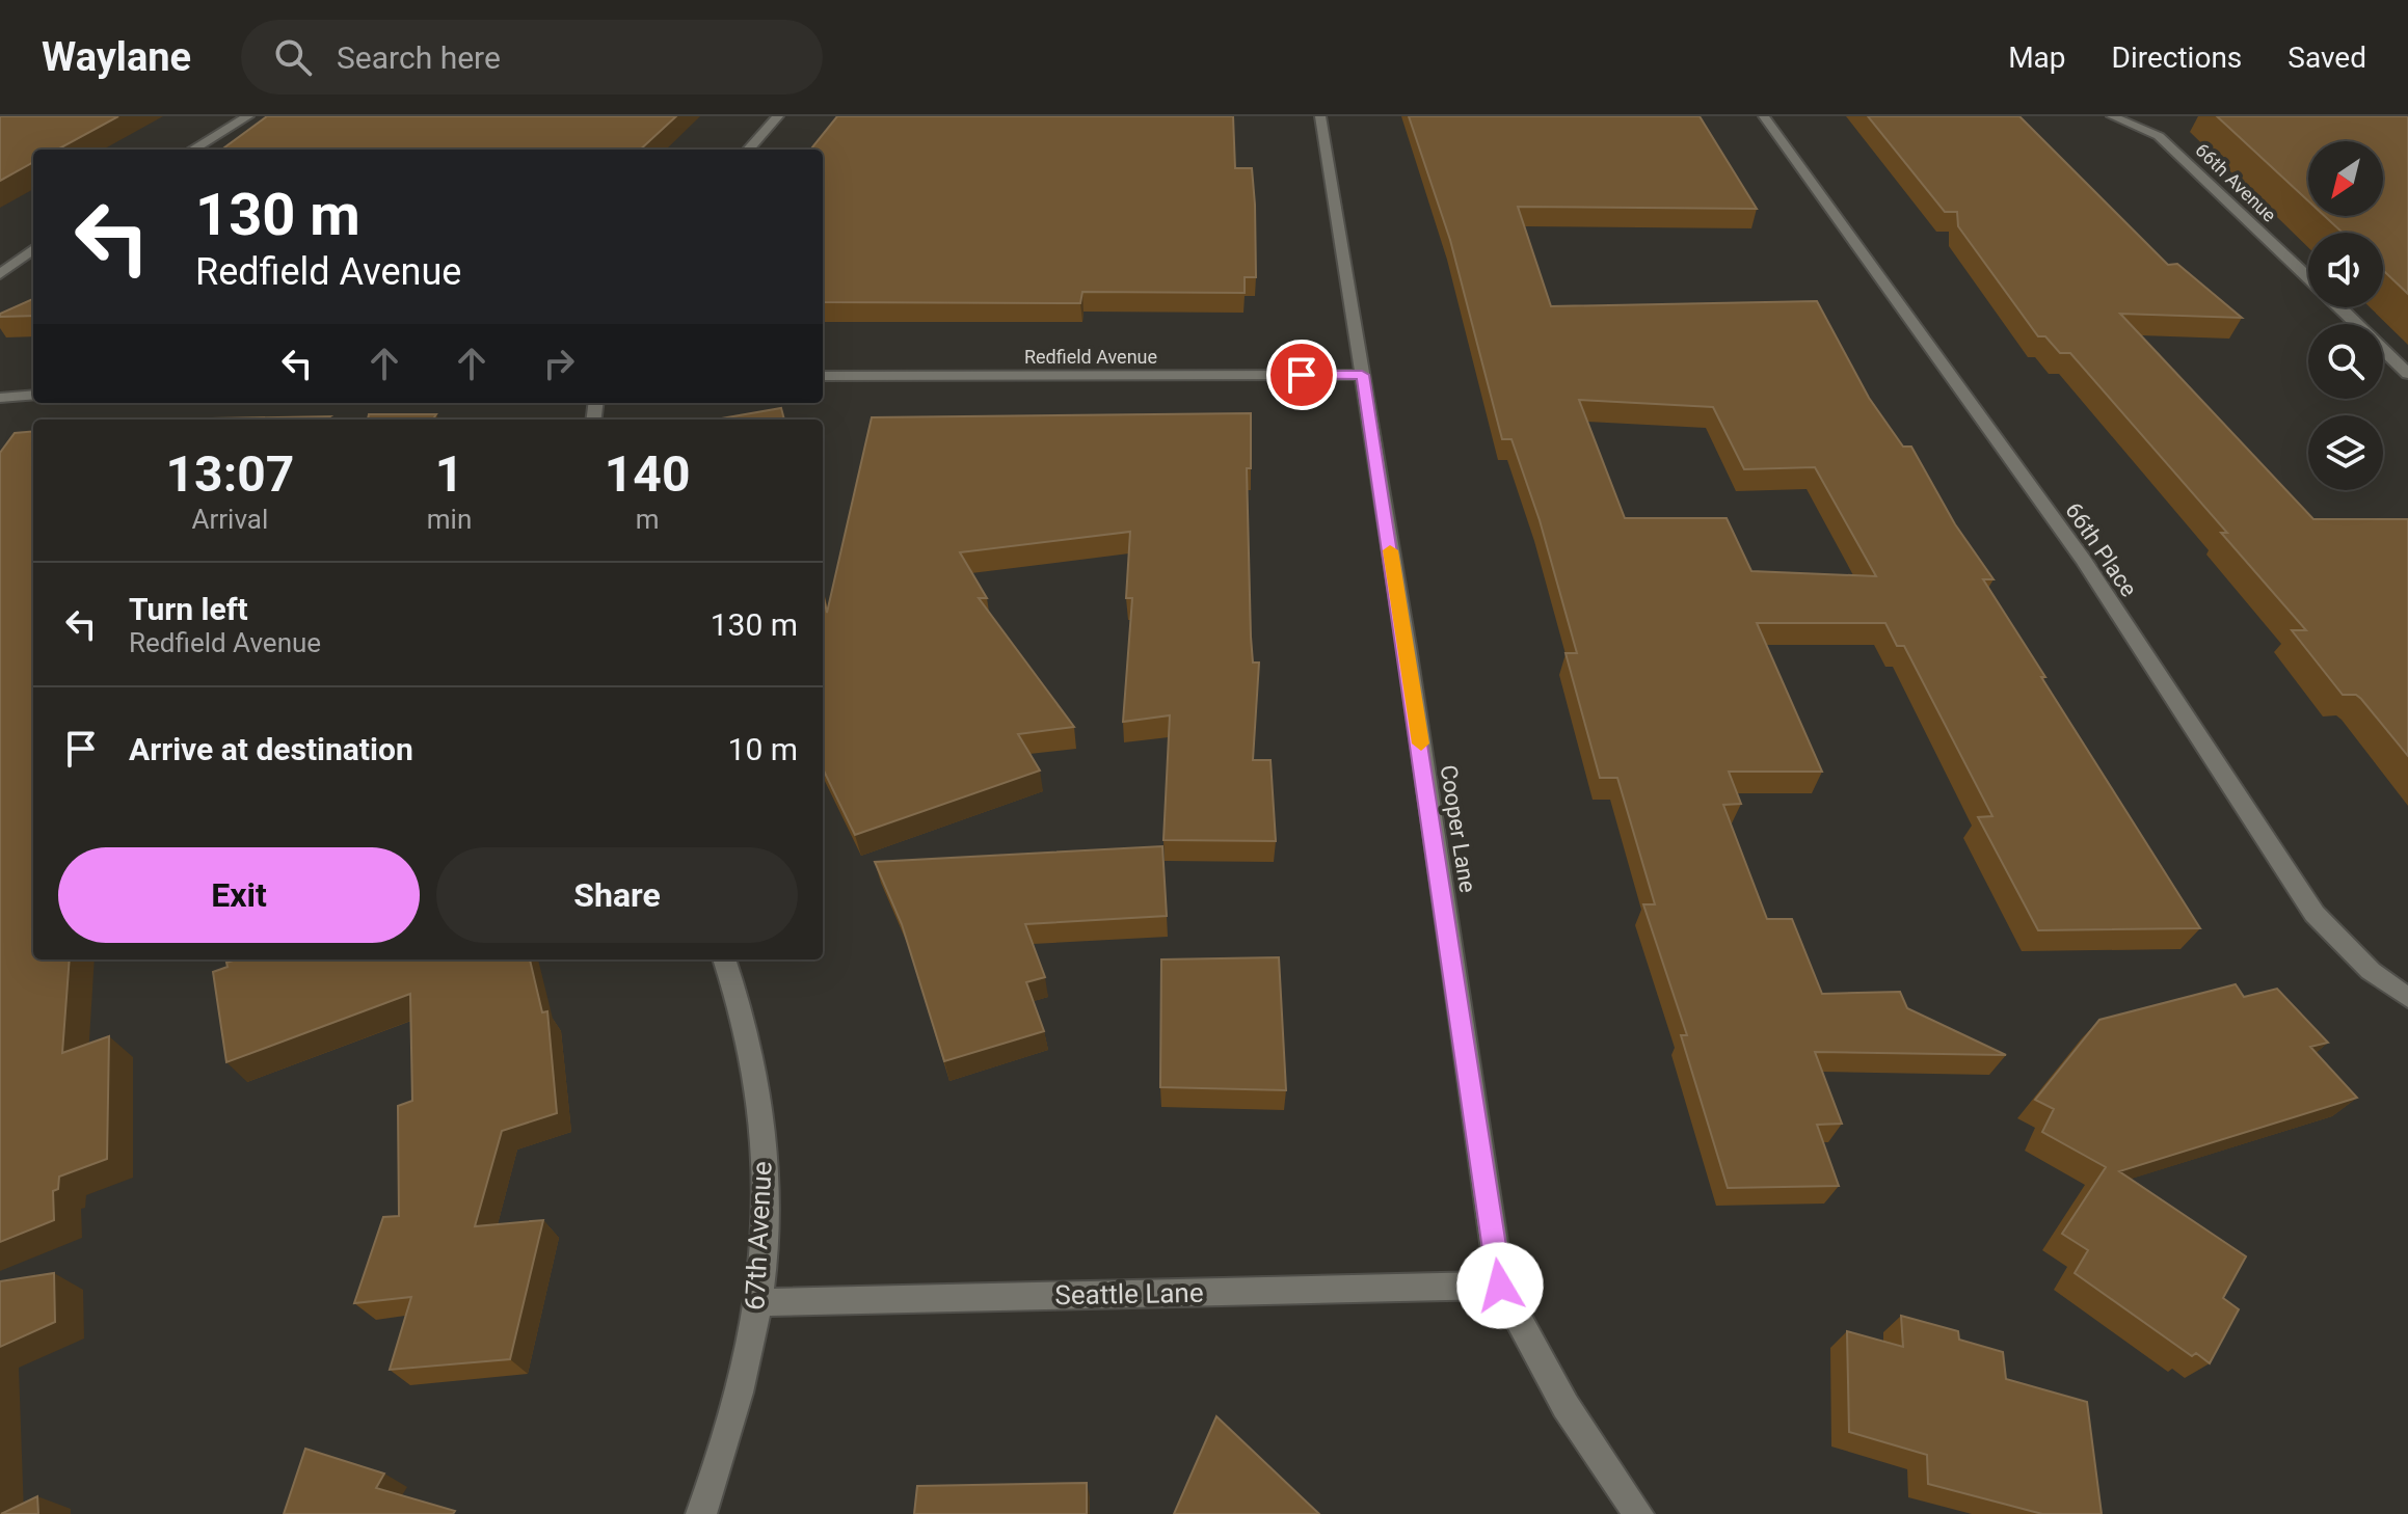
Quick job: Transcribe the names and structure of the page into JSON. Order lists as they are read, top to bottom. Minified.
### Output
{"streets":{"street":["66th Avenue","Redfield Avenue","66th Place","Cooper Lane","67th Avenue","Seattle Lane"]},"crossings":[["Redfield Avenue","Cooper Lane"],["Cooper Lane","Seattle Lane"],["67th Avenue","Seattle Lane"]],"north":"bottom left","page":{"header":"Waylane","search":"Search here","nav":["Map","Directions","Saved"],"turn":["130 m","Redfield Avenue"],"eta":["13:07","Arrival","1","min","140","m"],"list":[{"name":"Turn left","note":"Redfield Avenue","value":"130 m"},{"name":"Arrive at destination","value":"10 m"}],"buttons":["Exit","Share"]}}
